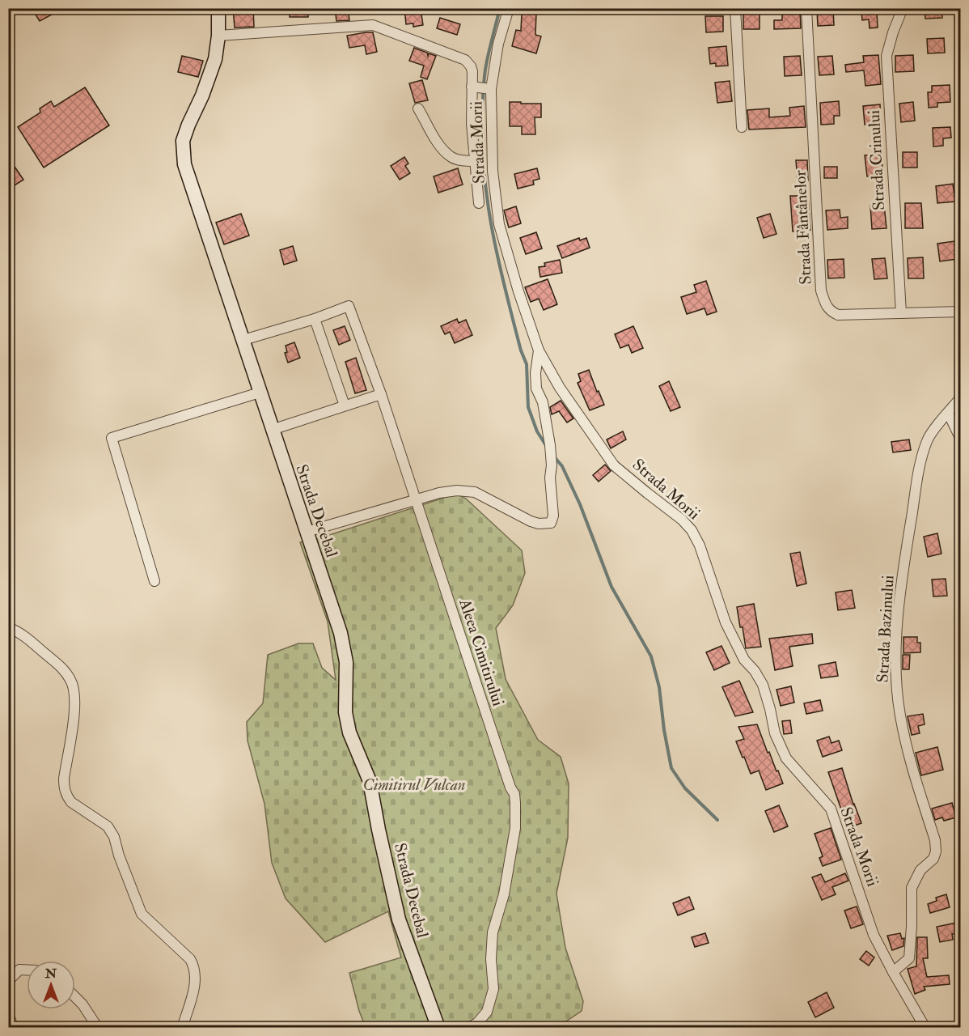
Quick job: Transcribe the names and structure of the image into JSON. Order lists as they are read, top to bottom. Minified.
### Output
{"streets":{"street":["Strada Morii","Strada Crinului","Strada Fântânelor","Strada Decebal","Strada Bazinului","Aleea Cimitirului"]},"crossings":[["Strada Morii","Strada Bazinului"],["Strada Crinului","Strada Fântânelor"]],"parks":["Cimitirul Vulcan"],"north":"top"}
